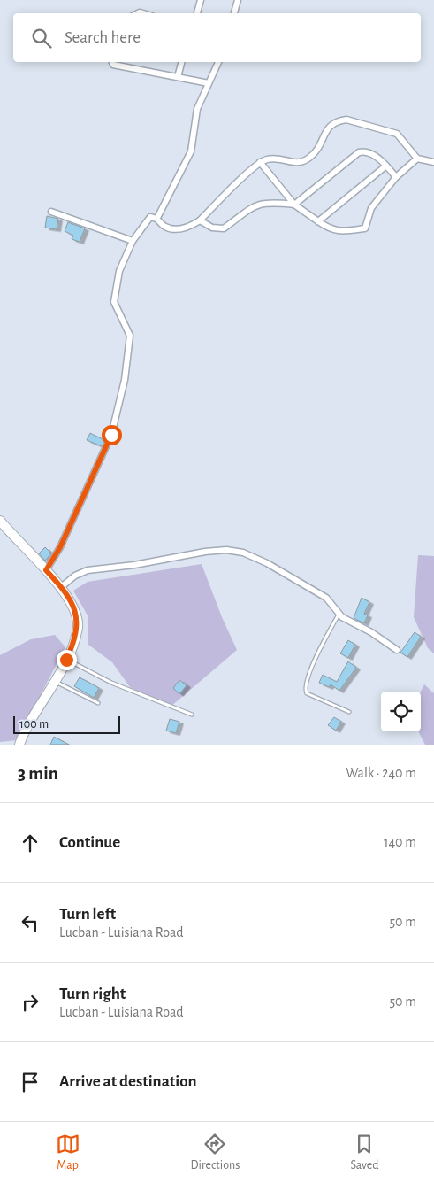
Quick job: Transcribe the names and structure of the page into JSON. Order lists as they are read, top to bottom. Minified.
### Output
{"scale_bar":"100 m","page":{"search":"Search here","scale":"100 m","heading":["3 min","Walk · 240 m"],"list":[["Continue","140 m"],["Turn left","Lucban - Luisiana Road","50 m"],["Turn right","Lucban - Luisiana Road","50 m"],"Arrive at destination"],"nav":["Map","Directions","Saved"]}}
